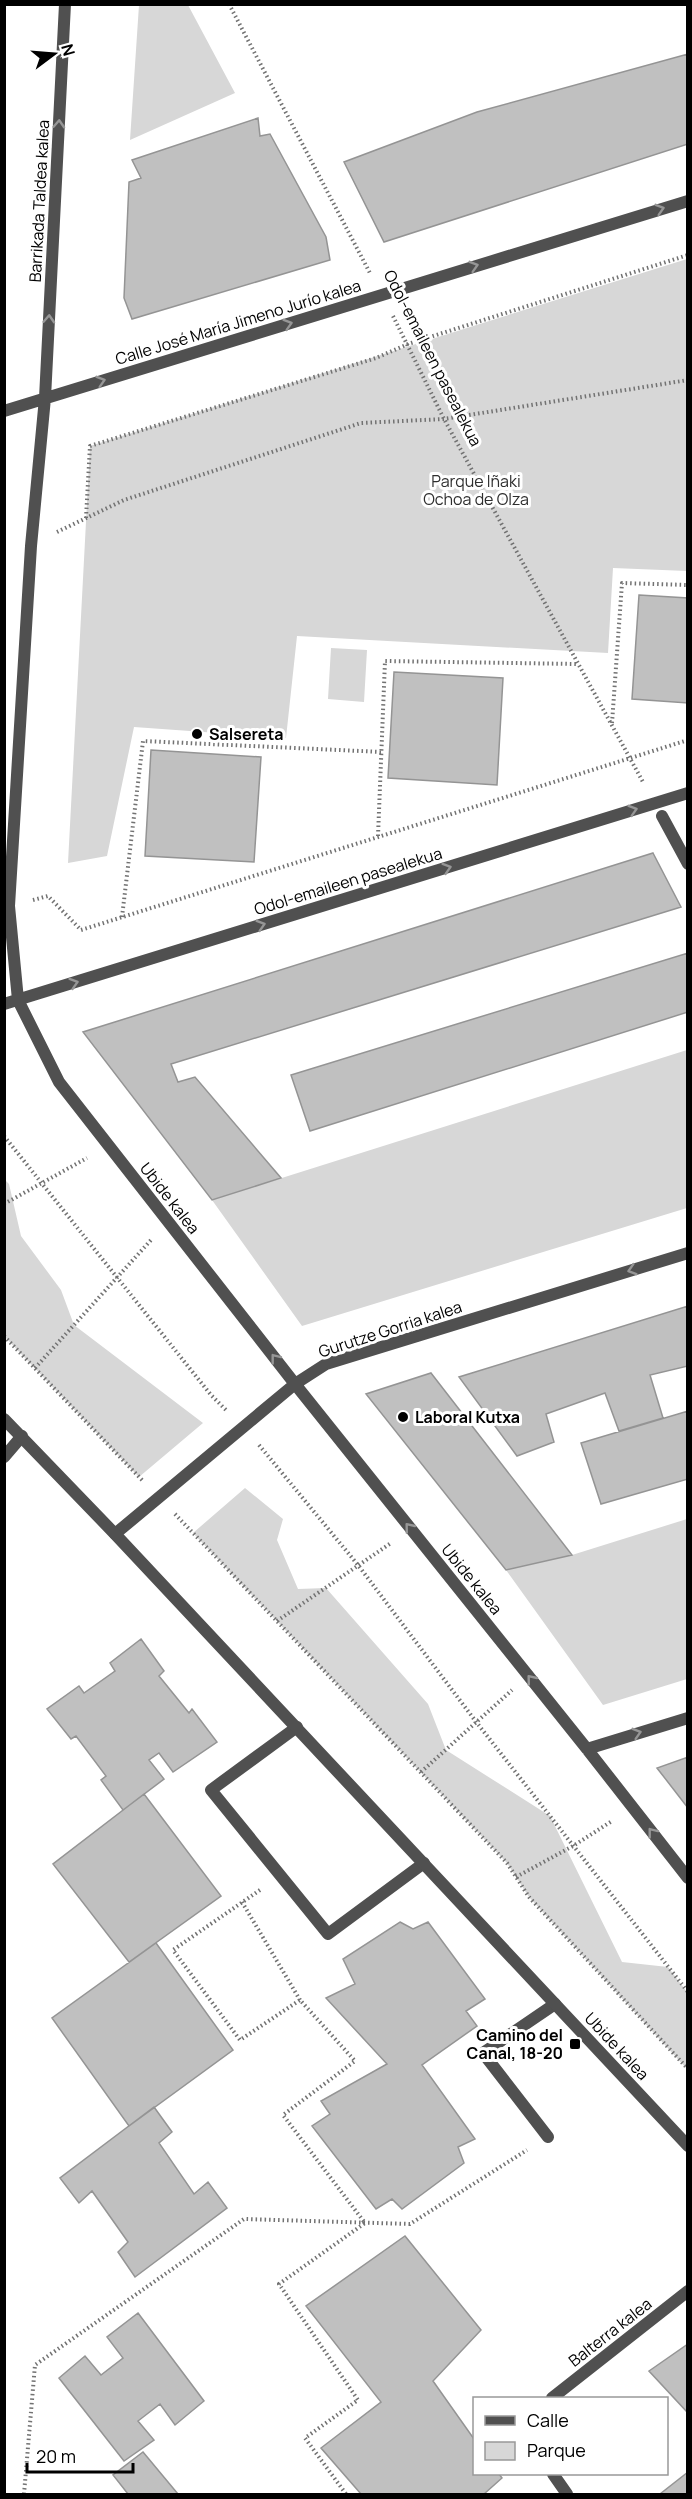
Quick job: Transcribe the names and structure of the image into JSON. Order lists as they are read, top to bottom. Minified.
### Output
{"streets":{"street":["Barrikada Taldea kalea","Calle José María Jimeno Jurío kalea","Odol-emaileen pasealekua","Ubide kalea","Gurutze Gorria kalea","Balterra kalea"]},"crossings":[["Barrikada Taldea kalea","Calle José María Jimeno Jurío kalea"],["Barrikada Taldea kalea","Ubide kalea"],["Calle José María Jimeno Jurío kalea","Odol-emaileen pasealekua"],["Calle José María Jimeno Jurío kalea","Ubide kalea"],["Odol-emaileen pasealekua","Ubide kalea"],["Ubide kalea","Gurutze Gorria kalea"]],"one_way":["Barrikada Taldea kalea","Calle José María Jimeno Jurío kalea","Gurutze Gorria kalea"],"parks":["Parque Iñaki Ochoa de Olza"],"places":{"other":["Salsereta","Laboral Kutxa"],"transit":["Camino del Canal, 18-20"]},"legend":["Calle","Parque"],"scale_bar":"20 m","north":"right"}
